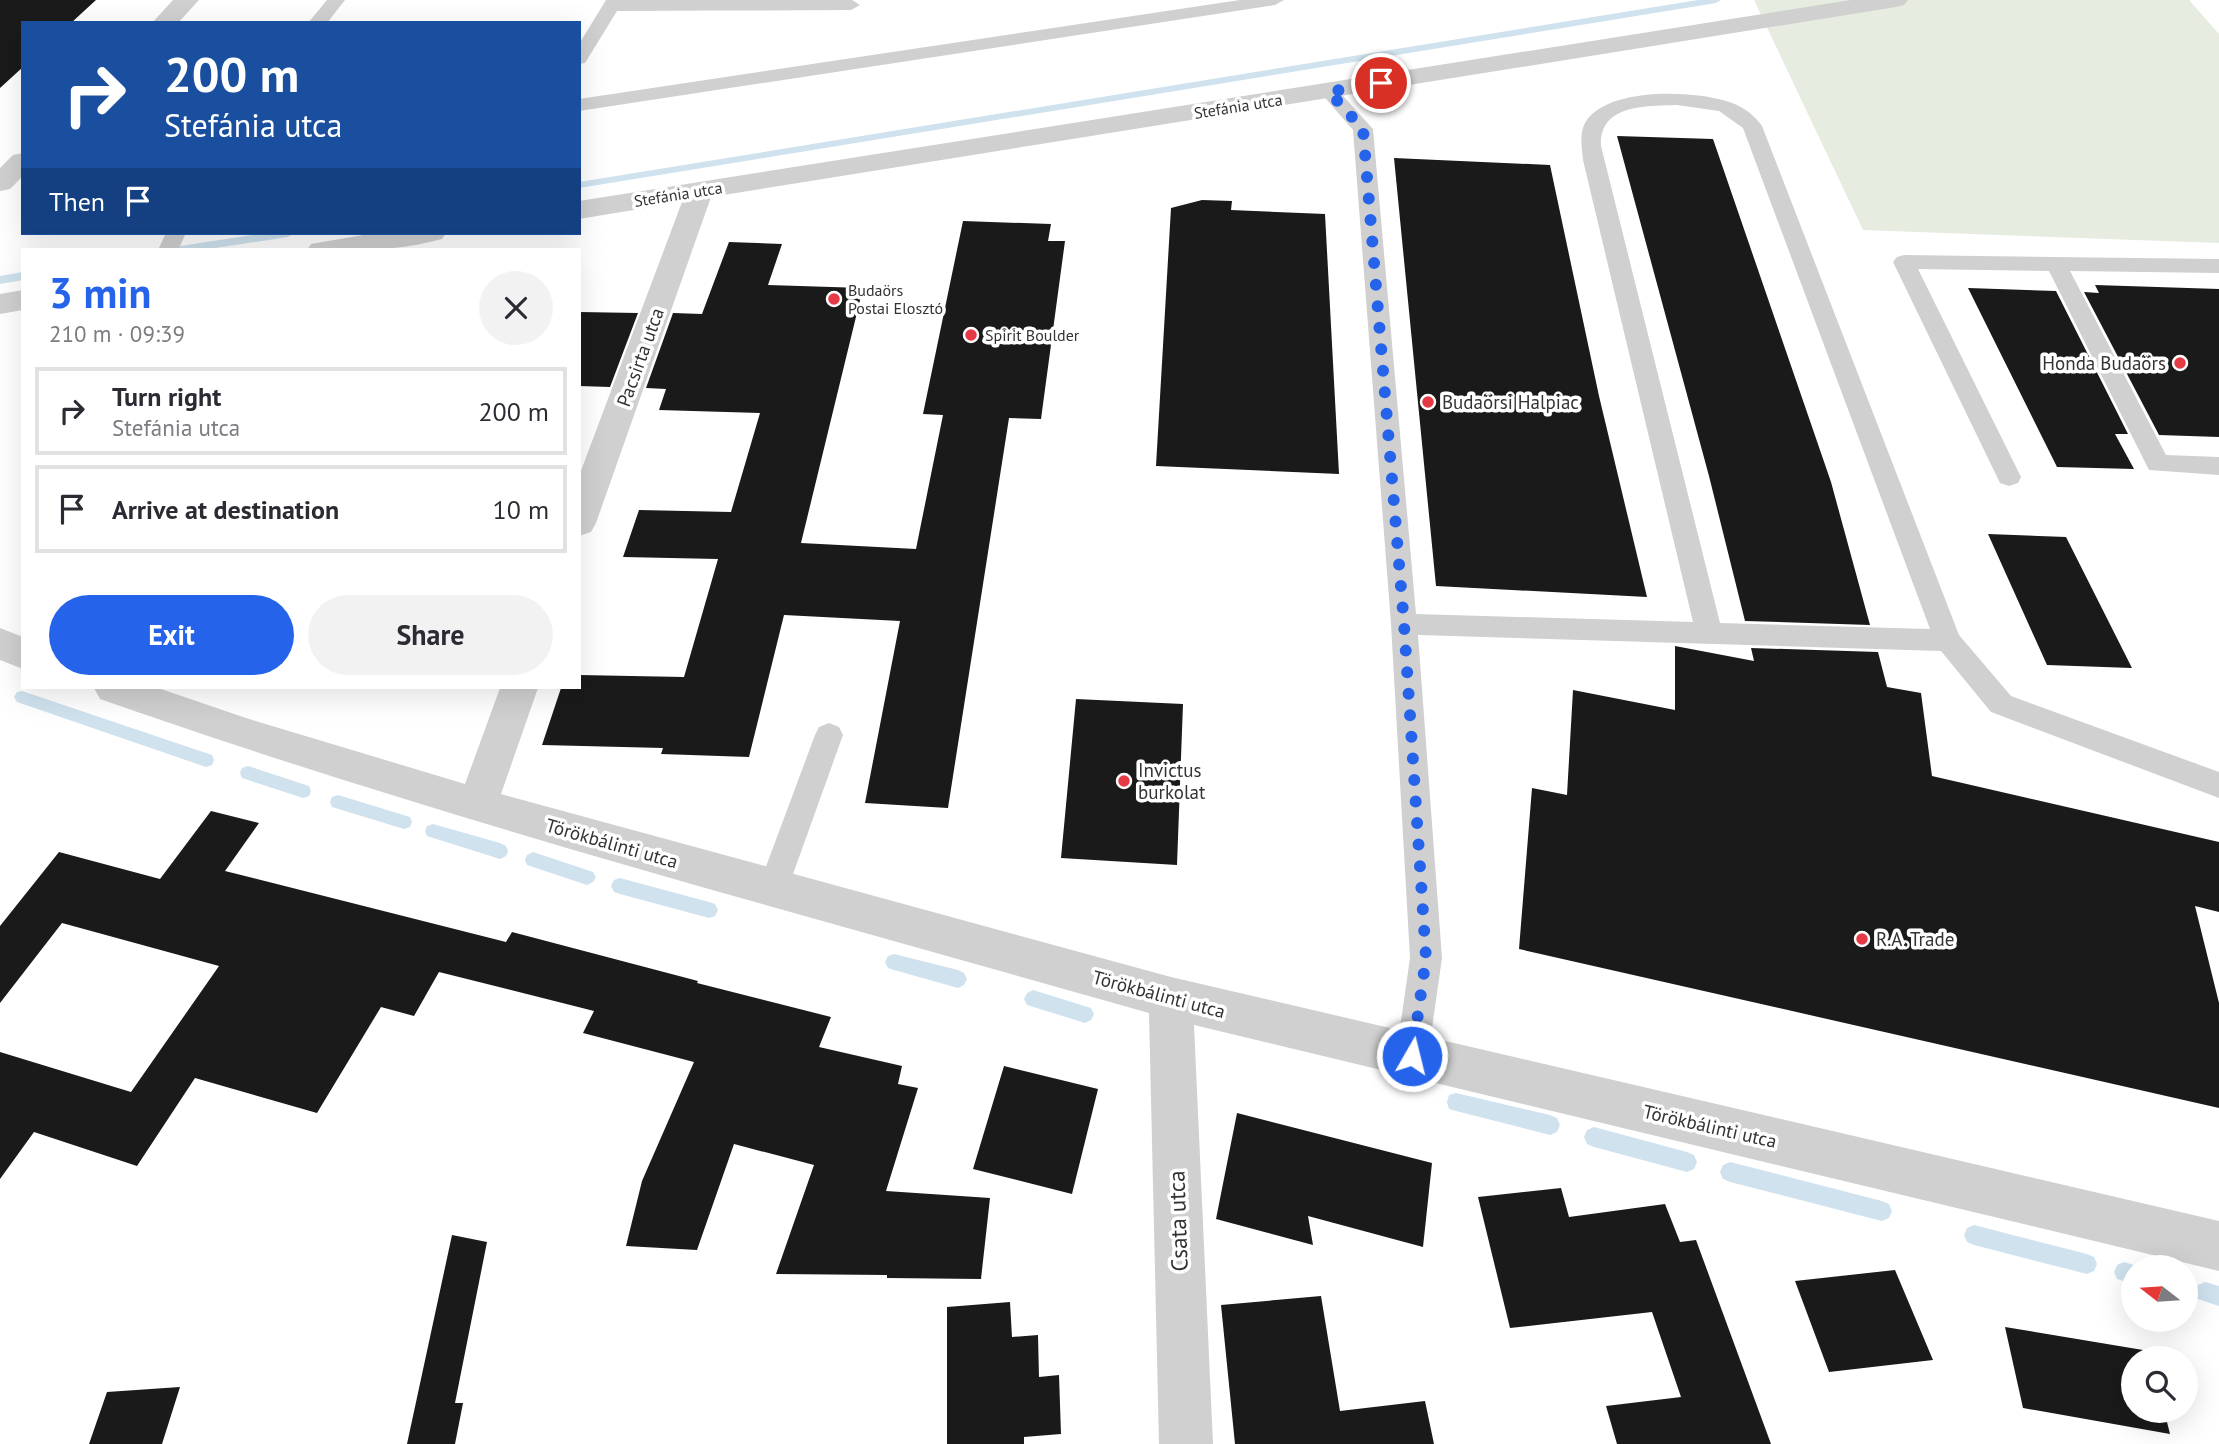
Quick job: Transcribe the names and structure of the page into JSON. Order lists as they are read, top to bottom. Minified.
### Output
{"streets":{"street":["Stefánia utca","Pacsirta utca","Törökbálinti utca","Csata utca"]},"crossings":[["Stefánia utca","Pacsirta utca"],["Törökbálinti utca","Csata utca"]],"places":["Budaörs Postai Elosztó","Spirit Boulder","Honda Budaörs","Budaörsi Halpiac","Invictus burkolat","R.A. Trade"],"north":"left","page":{"turn":["200 m","Stefánia utca"],"then":"Then","heading":["3 min","210 m · 09:39"],"list":[{"name":"Turn right","note":"Stefánia utca","value":"200 m"},{"name":"Arrive at destination","value":"10 m"}],"buttons":["Exit","Share"]}}
